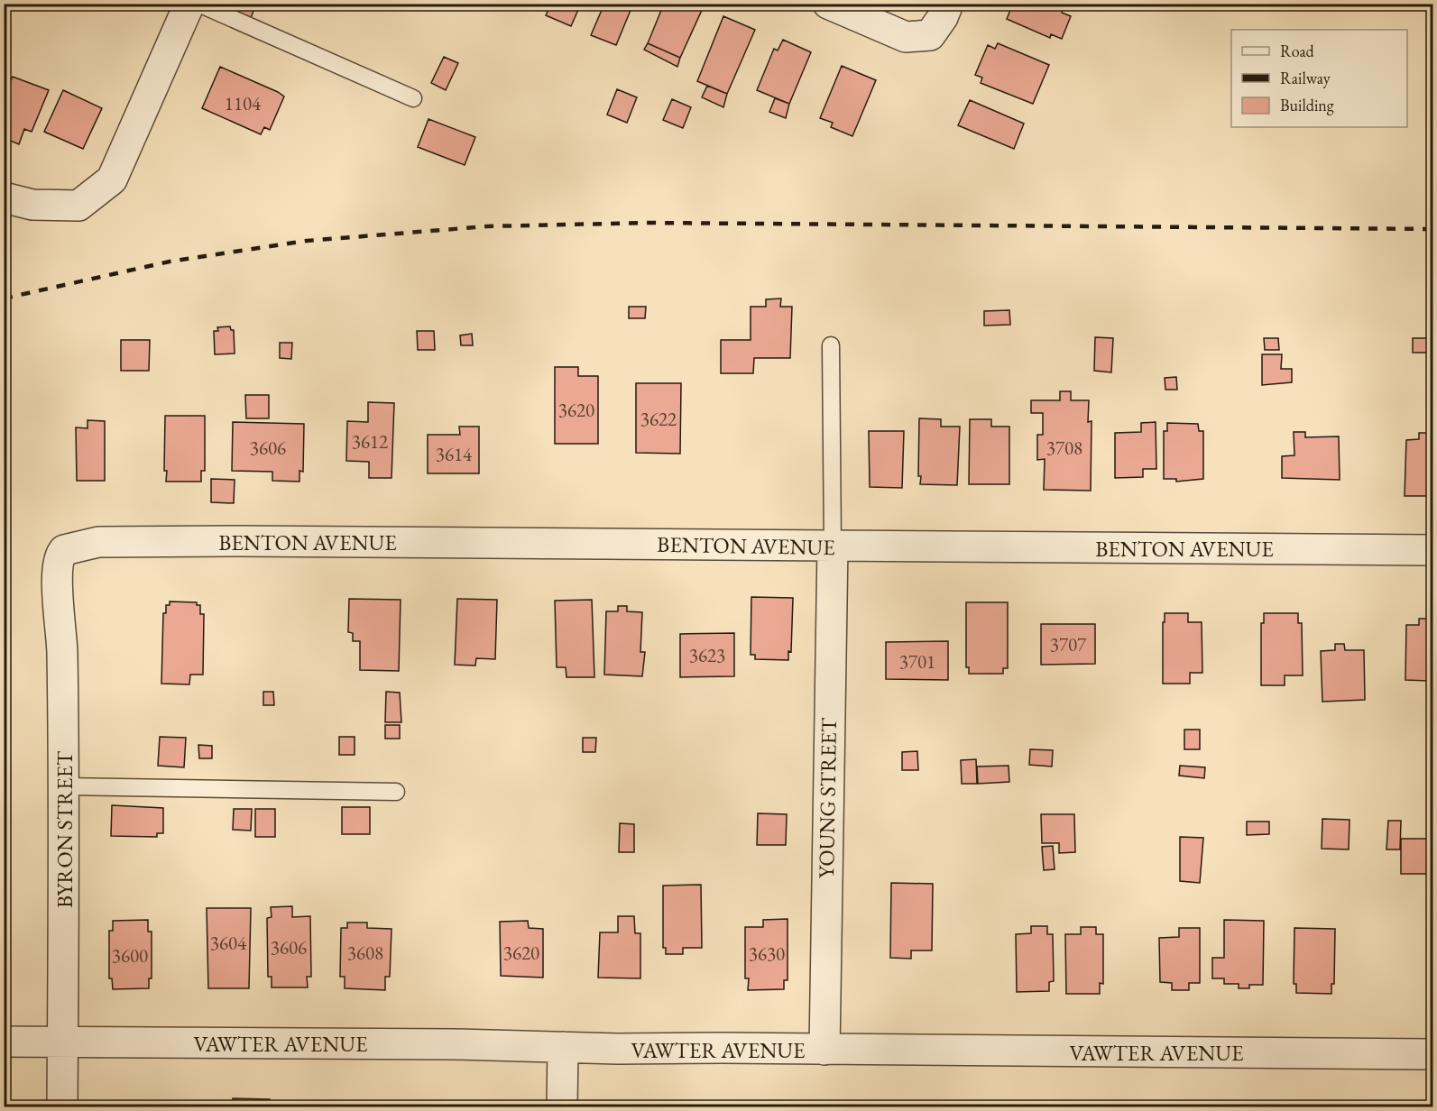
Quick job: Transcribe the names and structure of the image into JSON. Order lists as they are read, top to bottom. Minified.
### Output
{"streets":{"street":["BENTON AVENUE","YOUNG STREET","BYRON STREET","VAWTER AVENUE"]},"crossings":[["BENTON AVENUE","YOUNG STREET"],["BENTON AVENUE","BYRON STREET"],["YOUNG STREET","VAWTER AVENUE"],["BYRON STREET","VAWTER AVENUE"]],"house_numbers":["1104","3620","3622","3612","3606","3708","3614","3707","3623","3701","3604","3606","3608","3620","3630","3600"],"legend":["Road","Railway","Building"]}
